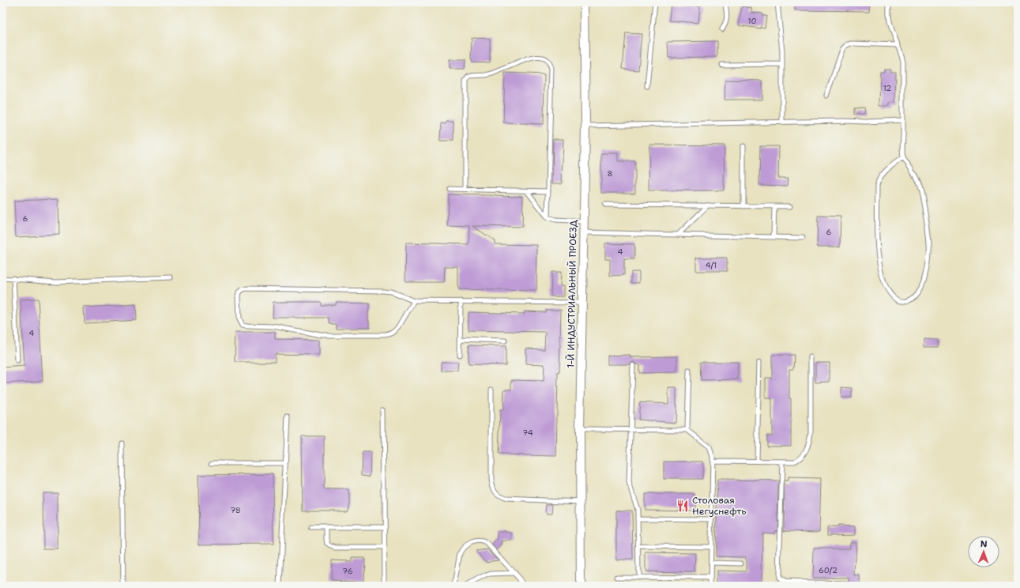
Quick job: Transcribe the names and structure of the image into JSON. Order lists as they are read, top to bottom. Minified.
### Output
{"streets":{"street":["1-Й ИНДУСТРИАЛЬНЫЙ ПРОЕЗД"]},"places":{"restaurant":["Столовая Негуснефть"]},"house_numbers":["10","12","8","6","6","4","4/1","4","74","78","60/2","76"],"north":"top"}
